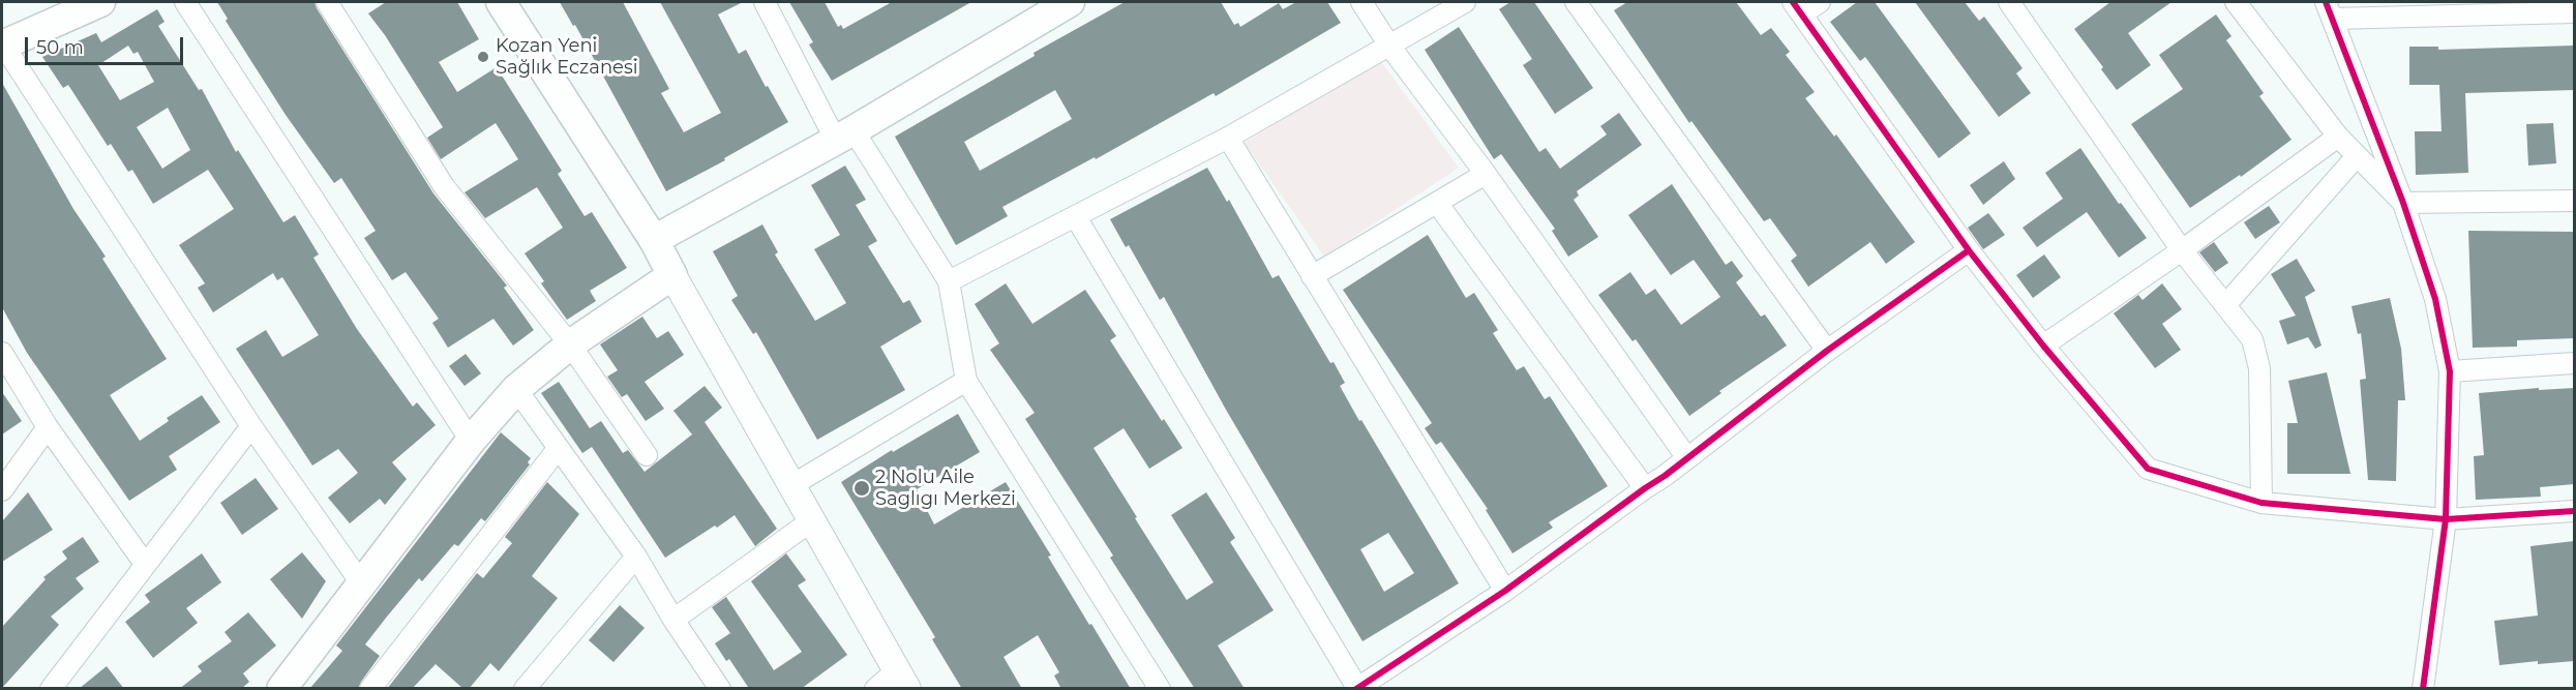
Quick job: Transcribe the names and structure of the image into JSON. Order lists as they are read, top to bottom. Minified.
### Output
{"places":["Kozan Yeni Sağlık Eczanesi","2 Nolu Aile Saglıgı Merkezi"],"scale_bar":"50 m"}
